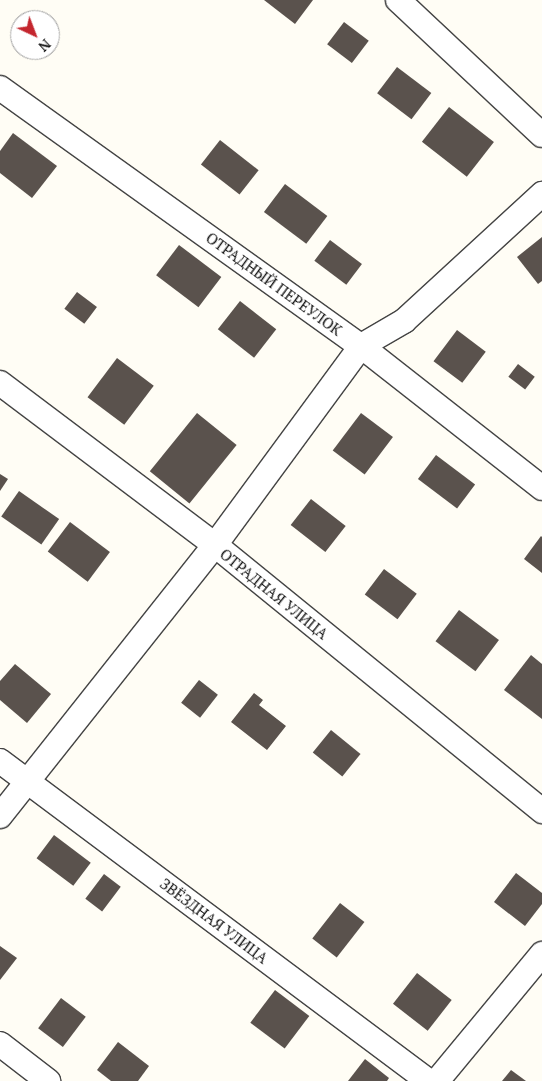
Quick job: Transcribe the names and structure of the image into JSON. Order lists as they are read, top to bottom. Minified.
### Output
{"streets":{"street":["ОТРАДНЫЙ ПЕРЕУЛОК","ОТРАДНАЯ УЛИЦА","ЗВЁЗДНАЯ УЛИЦА"]},"north":"bottom right"}
